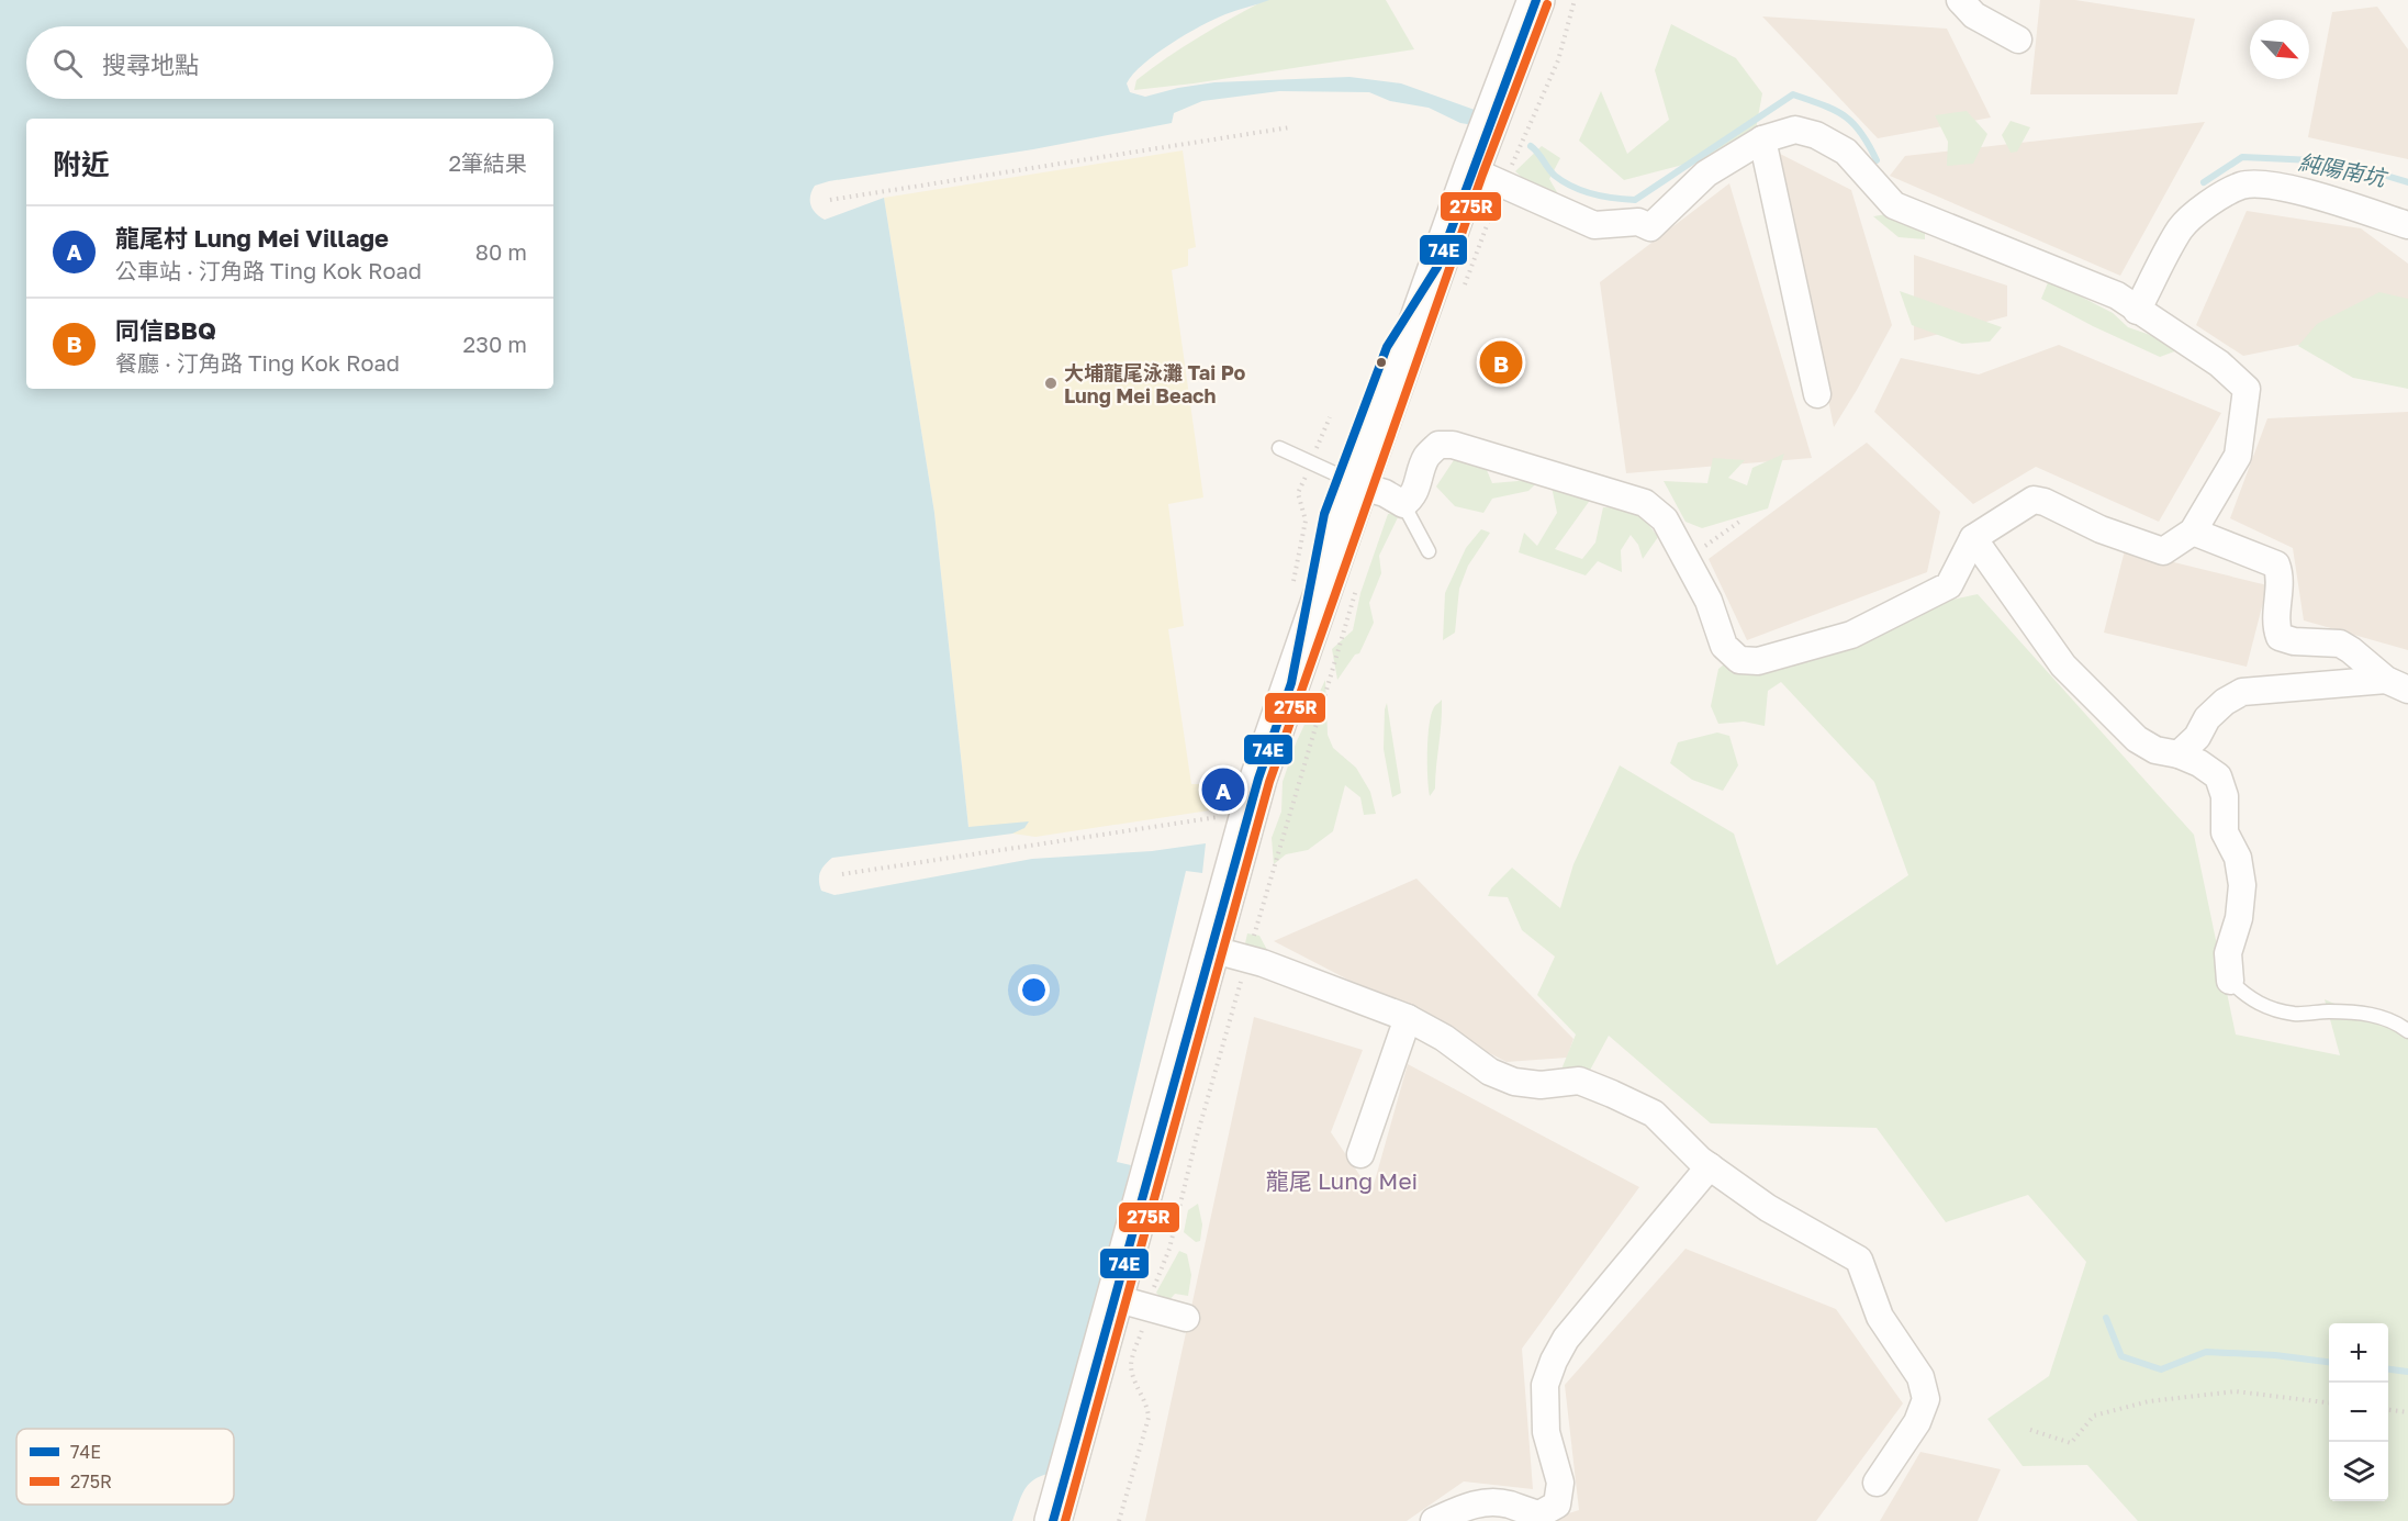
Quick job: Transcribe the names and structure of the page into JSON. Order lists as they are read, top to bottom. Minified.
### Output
{"districts":["龍尾 Lung Mei"],"water":["純陽南坑"],"places":["大埔龍尾泳灘 Tai Po Lung Mei Beach"],"lines":["transit line 74E","transit line 275R"],"legend":["74E","275R"],"north":"bottom right","page":{"search":"搜尋地點","heading":["附近","2筆結果"],"list":[{"mark":"A","name":"龍尾村 Lung Mei Village","note":"公車站 · 汀角路 Ting Kok Road","value":"80 m"},{"mark":"B","name":"同信BBQ","note":"餐廳 · 汀角路 Ting Kok Road","value":"230 m"}],"pins":["B","A"],"map_buttons":["+","−"]}}
